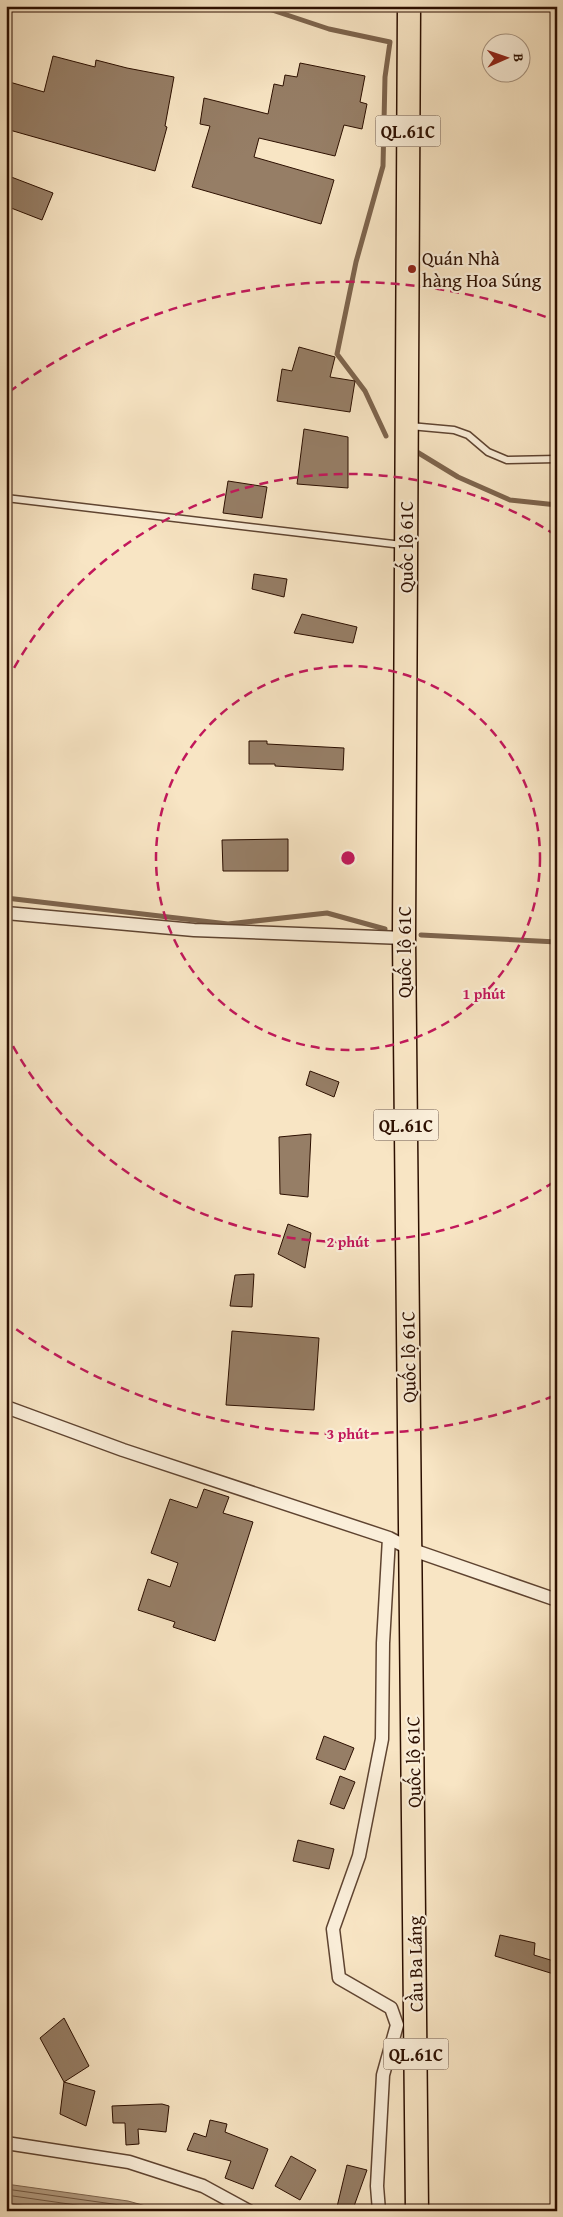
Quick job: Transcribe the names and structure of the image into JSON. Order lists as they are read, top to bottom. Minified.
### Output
{"streets":{"highway":["QL.61C","Quốc lộ 61C","Cầu Ba Láng"]},"crossings":[["Quốc lộ 61C","Cầu Ba Láng"]],"places":["Quán Nhà hàng Hoa Súng"],"north":"right","rings":["1 phút","2 phút","3 phút"]}
